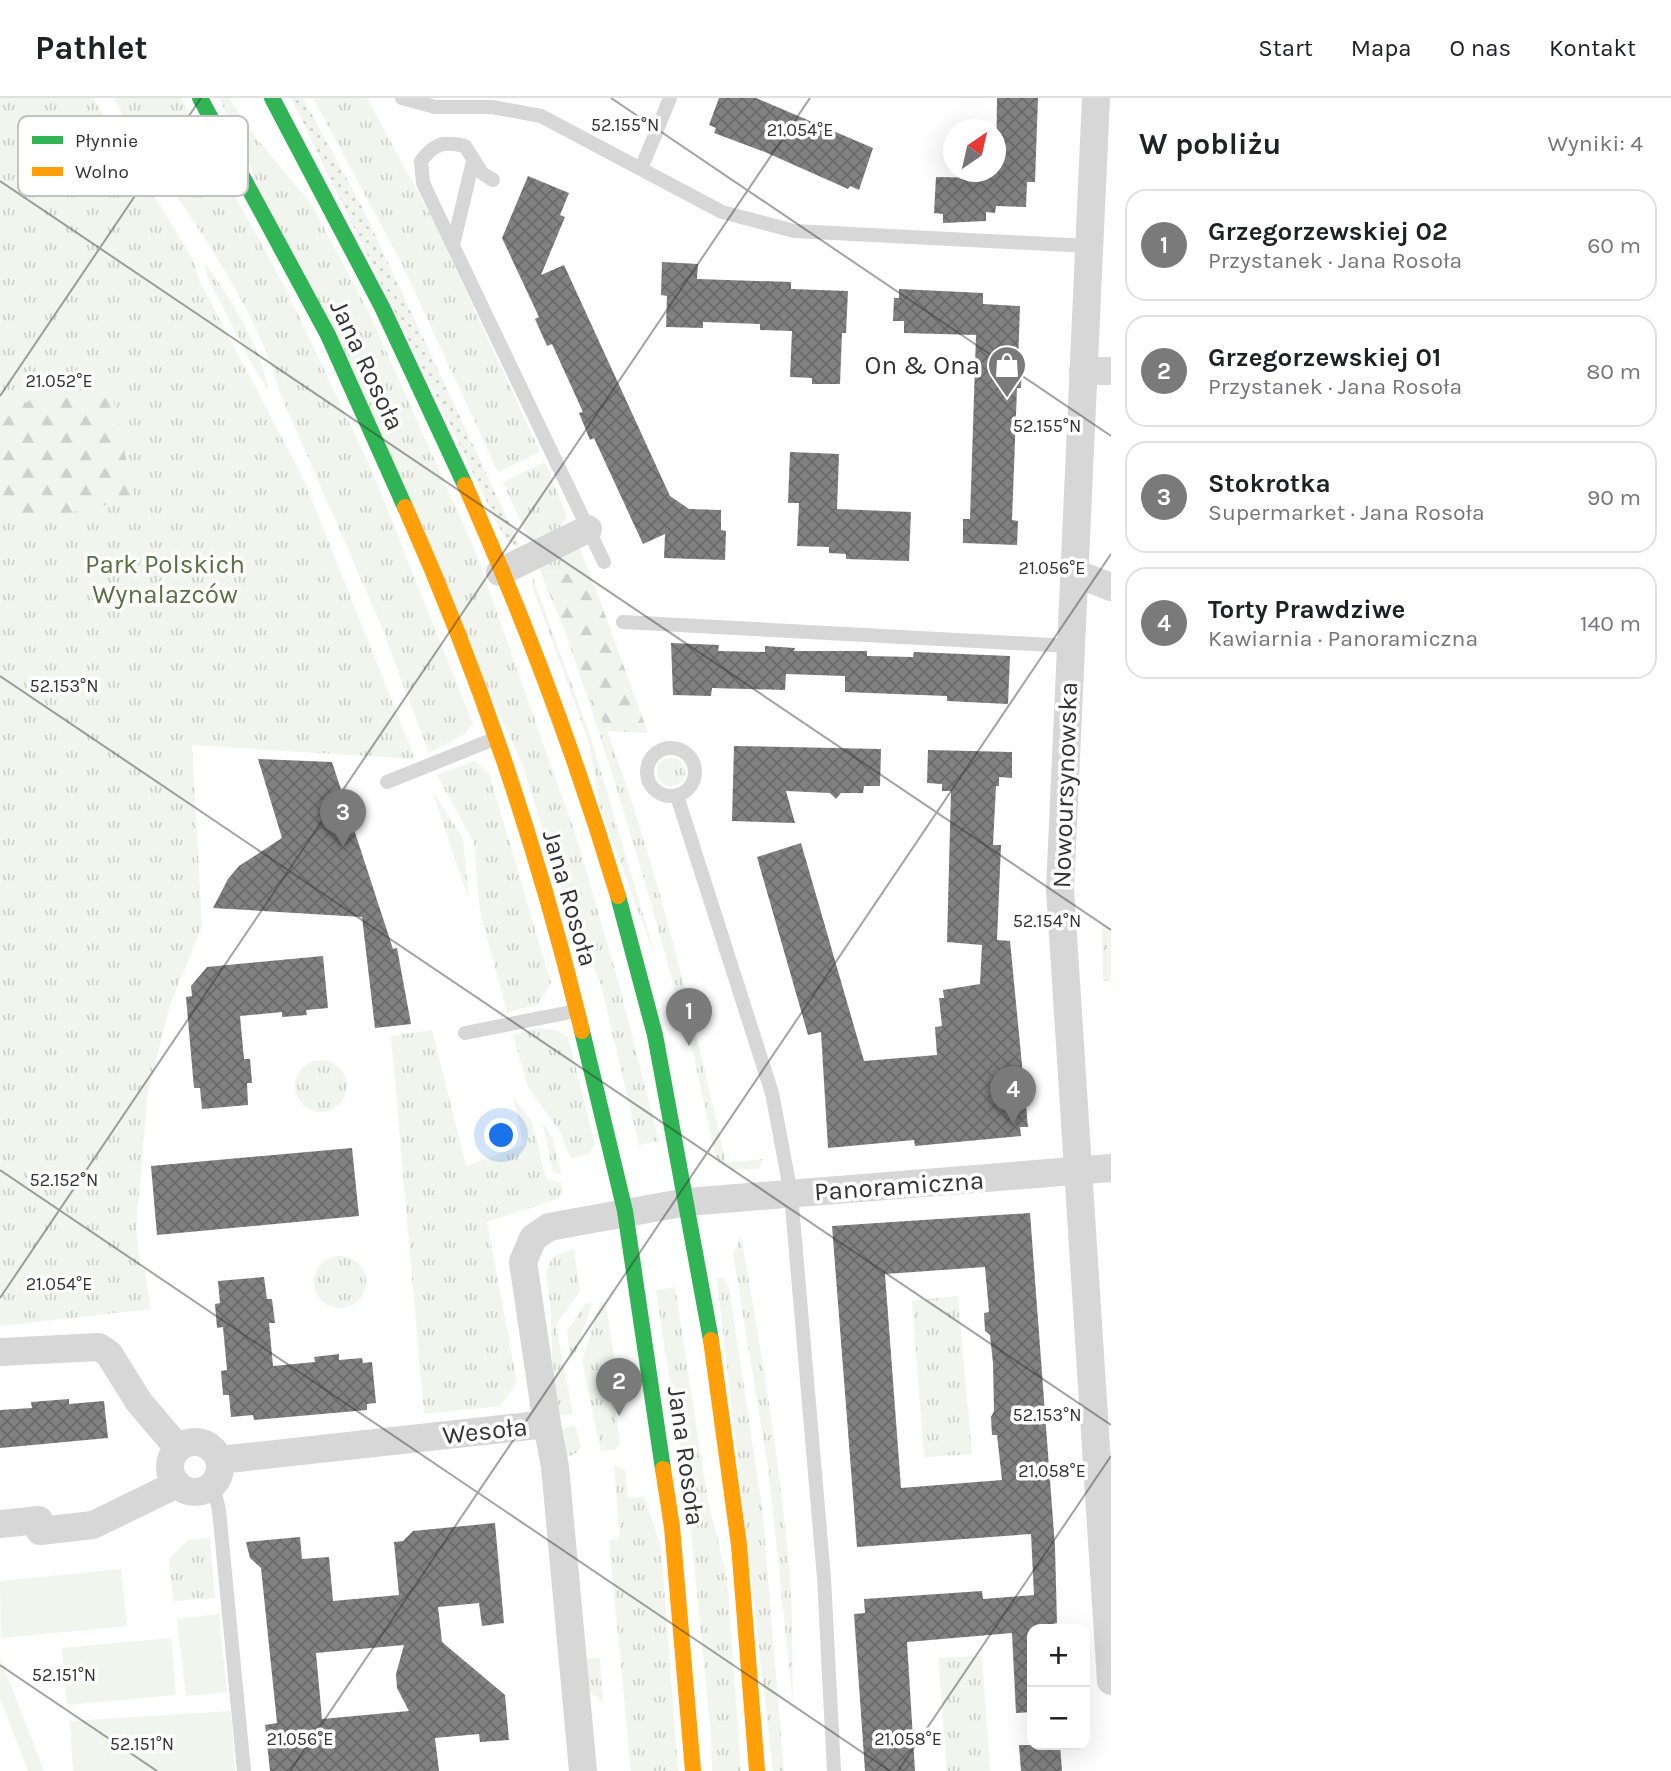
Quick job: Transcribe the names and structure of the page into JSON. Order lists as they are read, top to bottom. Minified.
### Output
{"streets":{"main road":["Jana Rosoła"],"street":["Nowoursynowska","Panoramiczna","Wesoła"]},"crossings":[["Jana Rosoła","Panoramiczna"],["Jana Rosoła","Wesoła"],["Nowoursynowska","Panoramiczna"],["Panoramiczna","Wesoła"]],"parks":["Park Polskich Wynalazców"],"places":{"shop":["On & Ona"]},"legend":["Płynnie","Wolno"],"north":"top right","page":{"header":"Pathlet","nav":["Start","Mapa","O nas","Kontakt"],"heading":["W pobliżu","Wyniki: 4"],"list":[{"mark":"1","name":"Grzegorzewskiej 02","note":"Przystanek · Jana Rosoła","value":"60 m"},{"mark":"2","name":"Grzegorzewskiej 01","note":"Przystanek · Jana Rosoła","value":"80 m"},{"mark":"3","name":"Stokrotka","note":"Supermarket · Jana Rosoła","value":"90 m"},{"mark":"4","name":"Torty Prawdziwe","note":"Kawiarnia · Panoramiczna","value":"140 m"}],"pins":["3","1","4","2"],"map_buttons":["+","−"]},"coordinates":["52.155°N","21.054°E","21.052°E","21.056°E","52.153°N","52.154°N","52.152°N","21.058°E","52.151°N"]}
